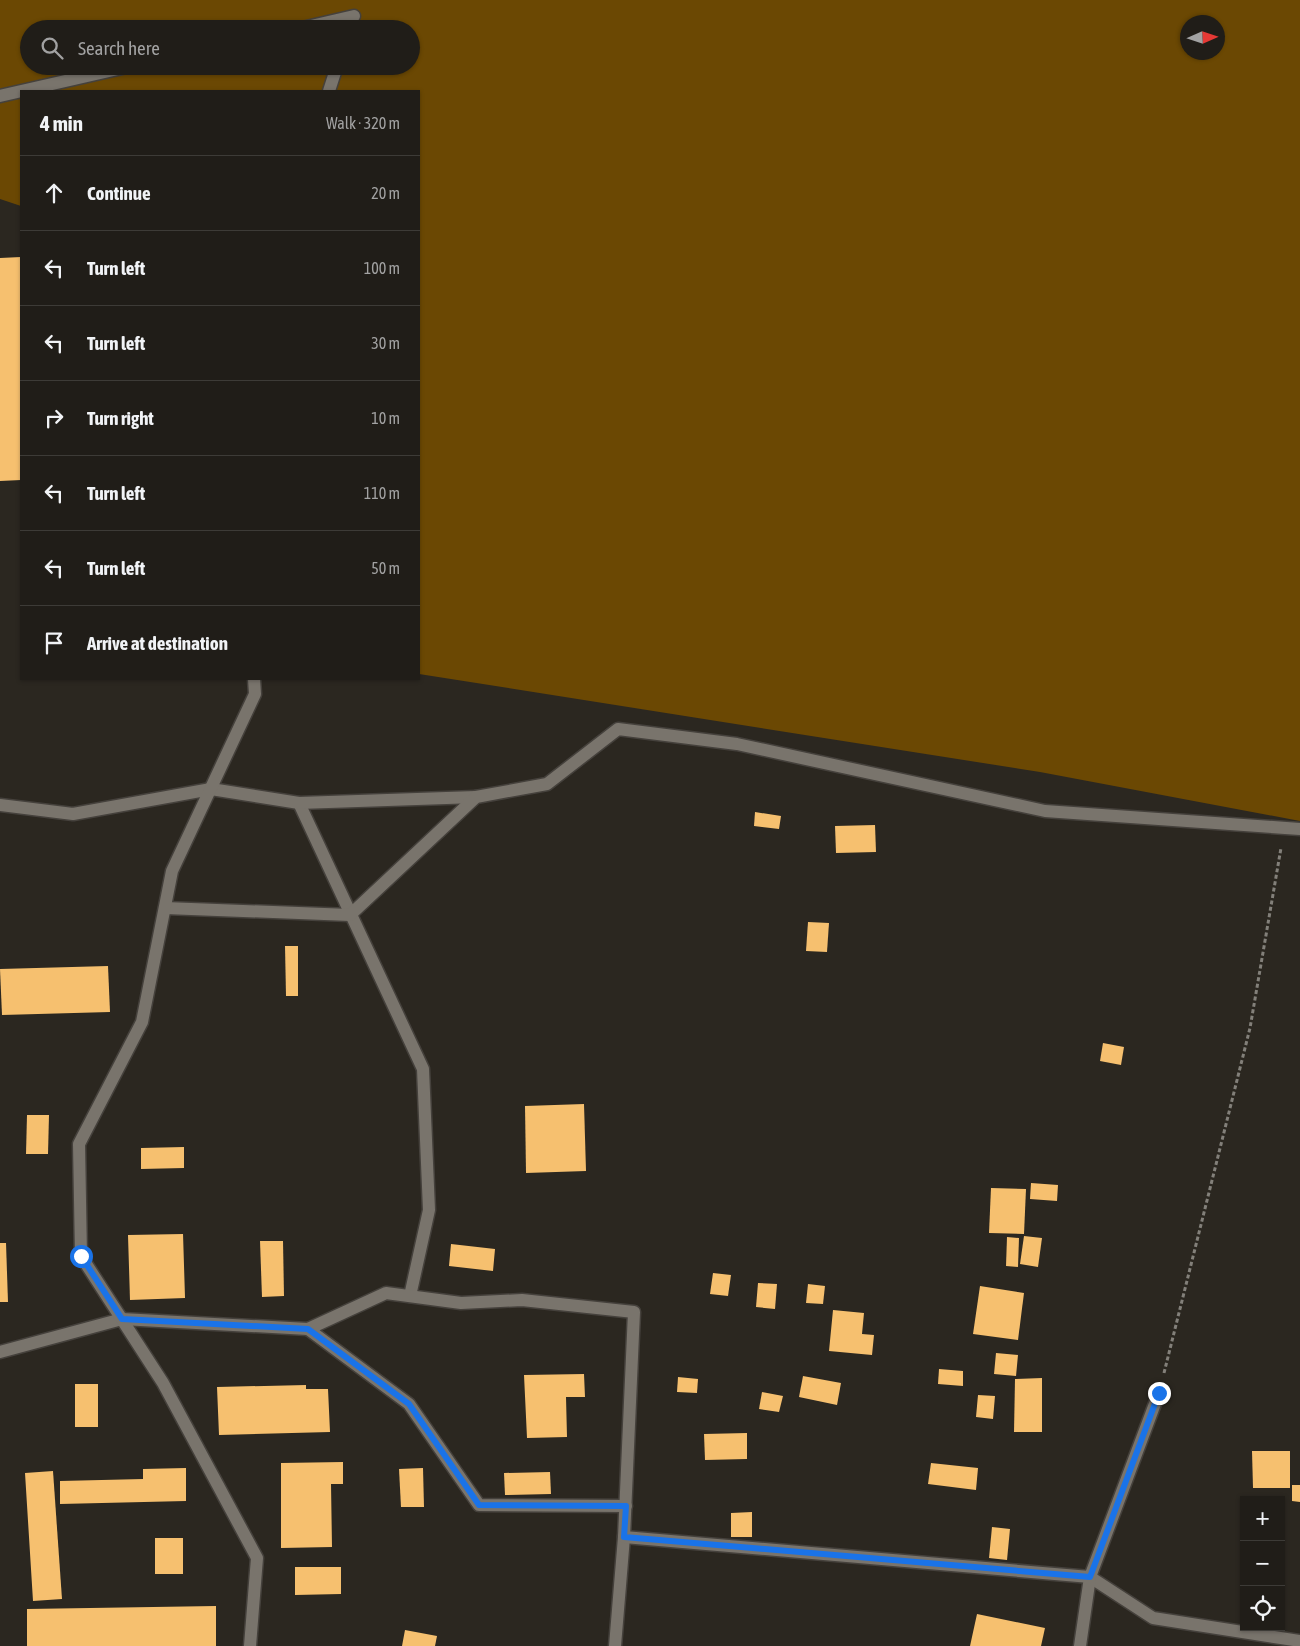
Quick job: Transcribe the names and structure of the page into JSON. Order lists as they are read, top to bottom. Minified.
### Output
{"north":"right","page":{"search":"Search here","heading":["4 min","Walk · 320 m"],"list":[["Continue","20 m"],["Turn left","100 m"],["Turn left","30 m"],["Turn right","10 m"],["Turn left","110 m"],["Turn left","50 m"],"Arrive at destination"],"map_buttons":["+","−"]}}
